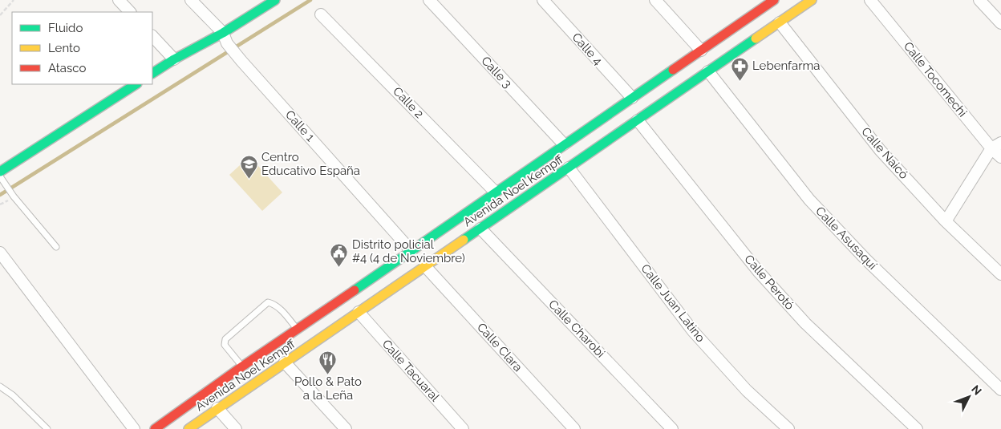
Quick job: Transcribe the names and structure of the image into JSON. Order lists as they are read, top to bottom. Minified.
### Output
{"streets":{"main road":["Avenida Noel Kempff"],"street":["Calle 4","Calle 3","Calle Tocomechi","Calle 2","Calle 1","Calle Naicó","Calle Asusaquí","Calle Perotó","Calle Juan Latino","Calle Charobi","Calle Clara","Calle Tacuaral"]},"crossings":[["Calle 4","Avenida Noel Kempff"],["Calle 3","Avenida Noel Kempff"],["Calle 2","Avenida Noel Kempff"],["Calle 1","Avenida Noel Kempff"],["Calle Naicó","Avenida Noel Kempff"],["Avenida Noel Kempff","Calle Asusaquí"],["Avenida Noel Kempff","Calle Perotó"],["Avenida Noel Kempff","Calle Juan Latino"],["Avenida Noel Kempff","Calle Charobi"],["Avenida Noel Kempff","Calle Clara"],["Avenida Noel Kempff","Calle Tacuaral"]],"places":{"pharmacy":["Lebenfarma"],"school or university":["Centro Educativo España"],"public building":["Distrito policial #4 (4 de Noviembre)"],"restaurant":["Pollo & Pato a la Leña"]},"legend":["Fluido","Lento","Atasco"],"north":"top right"}
